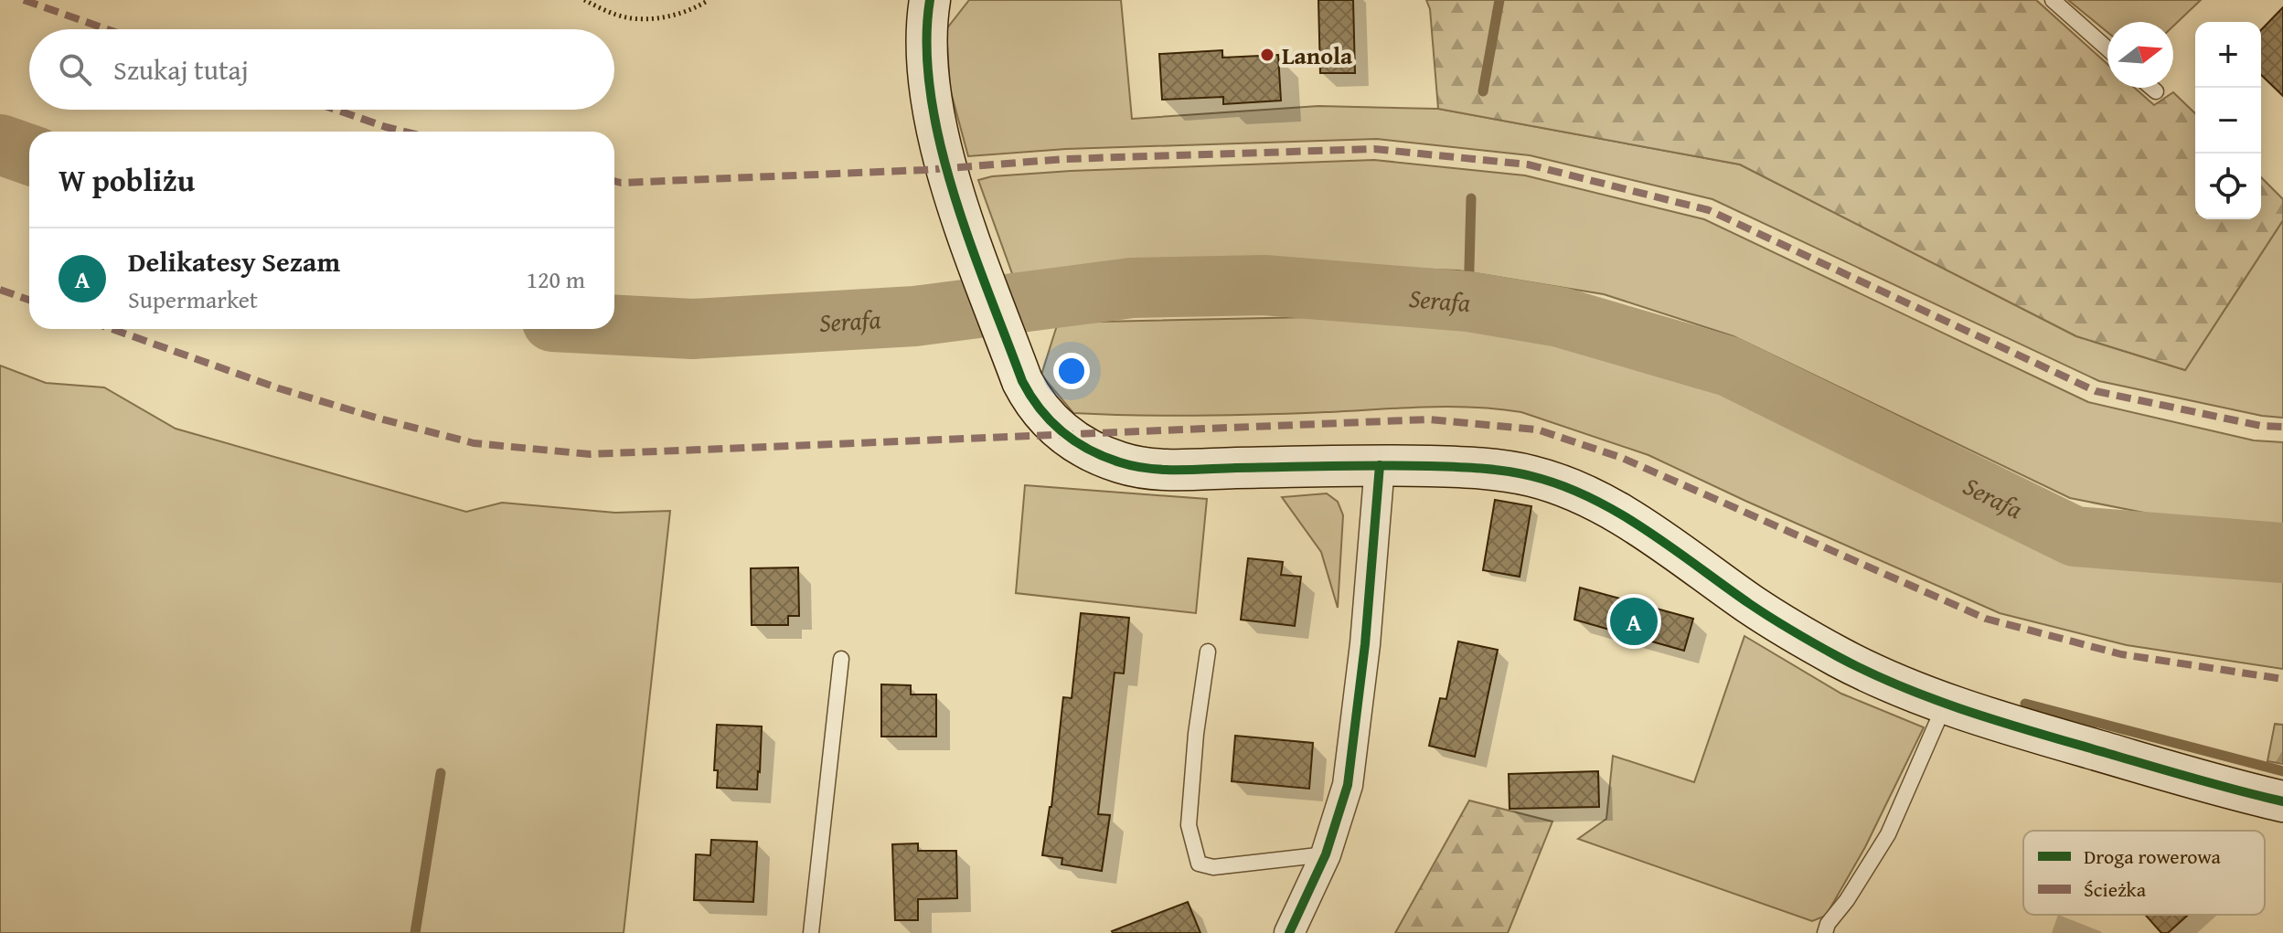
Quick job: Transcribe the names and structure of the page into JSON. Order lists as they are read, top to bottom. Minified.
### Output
{"water":["Serafa"],"places":["Lanola"],"legend":["Droga rowerowa","Ścieżka"],"north":"right","page":{"map_buttons":["+","−"],"search":"Szukaj tutaj","heading":"W pobliżu","list":[{"mark":"A","name":"Delikatesy Sezam","note":"Supermarket","value":"120 m"}],"pins":"A"}}
